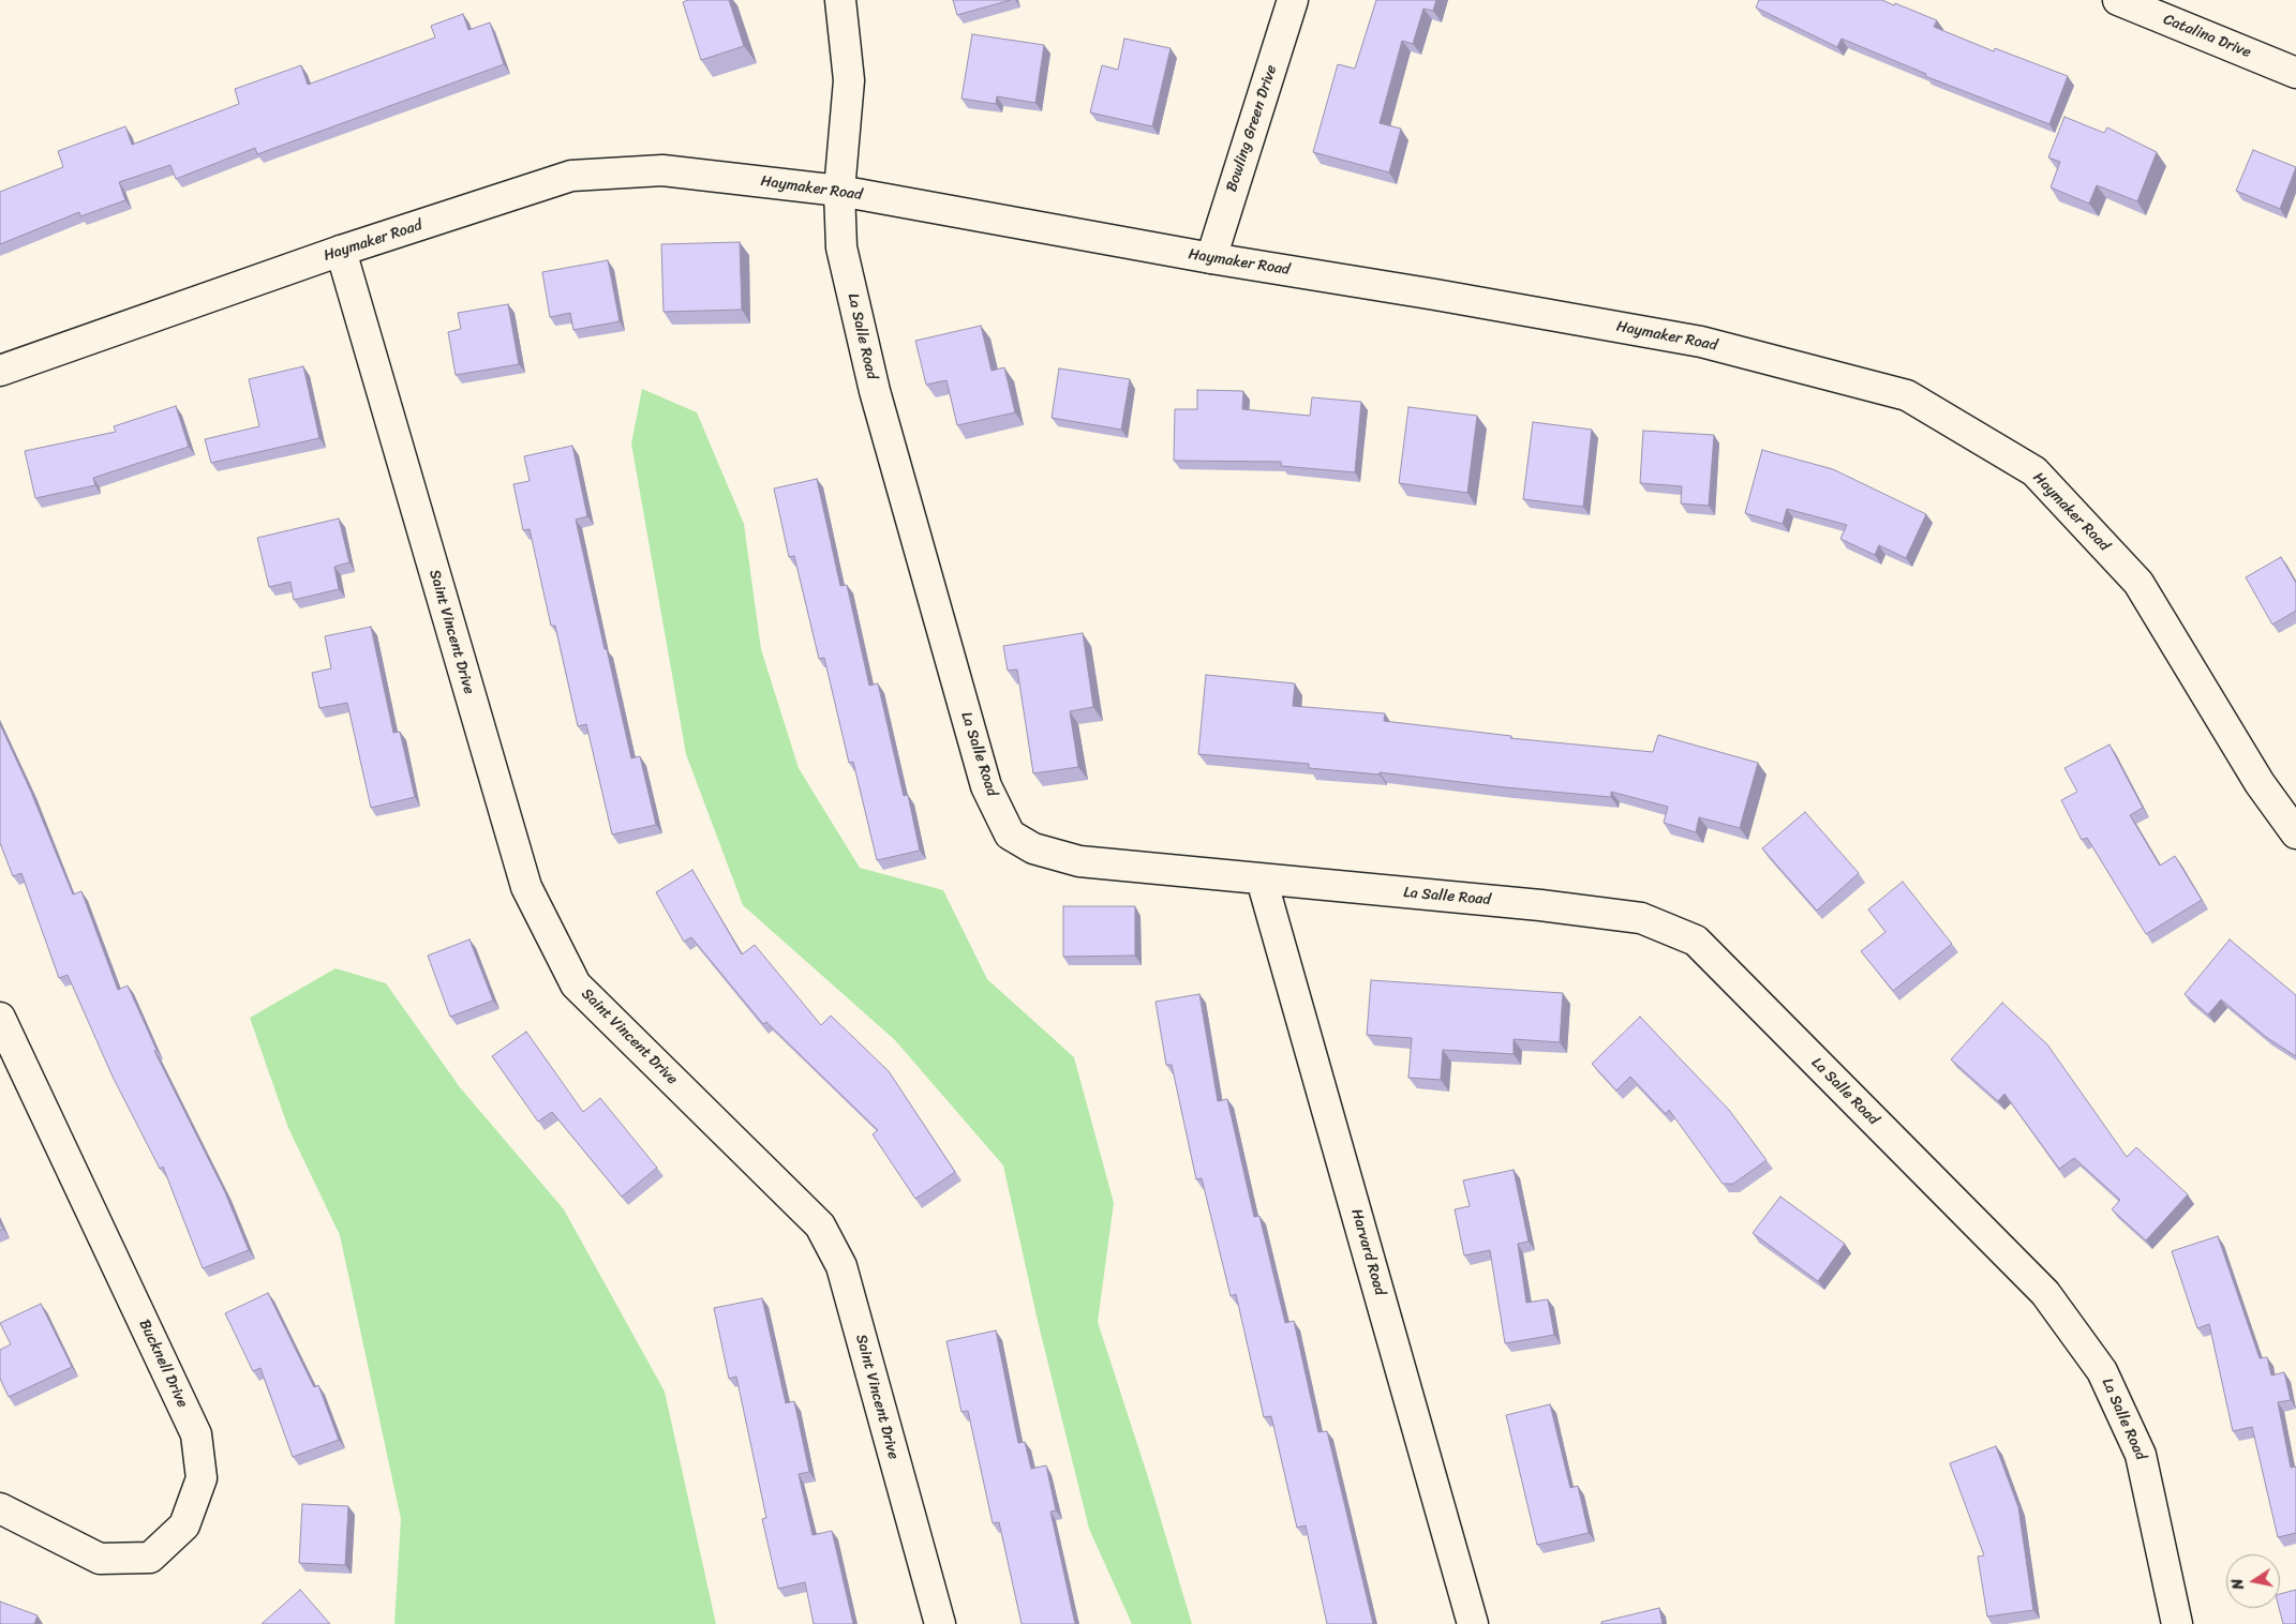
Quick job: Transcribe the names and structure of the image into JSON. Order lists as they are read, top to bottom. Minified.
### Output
{"streets":{"street":["Catalina Drive","Bowling Green Drive","Haymaker Road","La Salle Road","Saint Vincent Drive","Harvard Road","Bucknell Drive"]},"crossings":[["Bowling Green Drive","Haymaker Road"],["Haymaker Road","La Salle Road"],["Haymaker Road","Saint Vincent Drive"],["La Salle Road","Harvard Road"]],"north":"left"}
